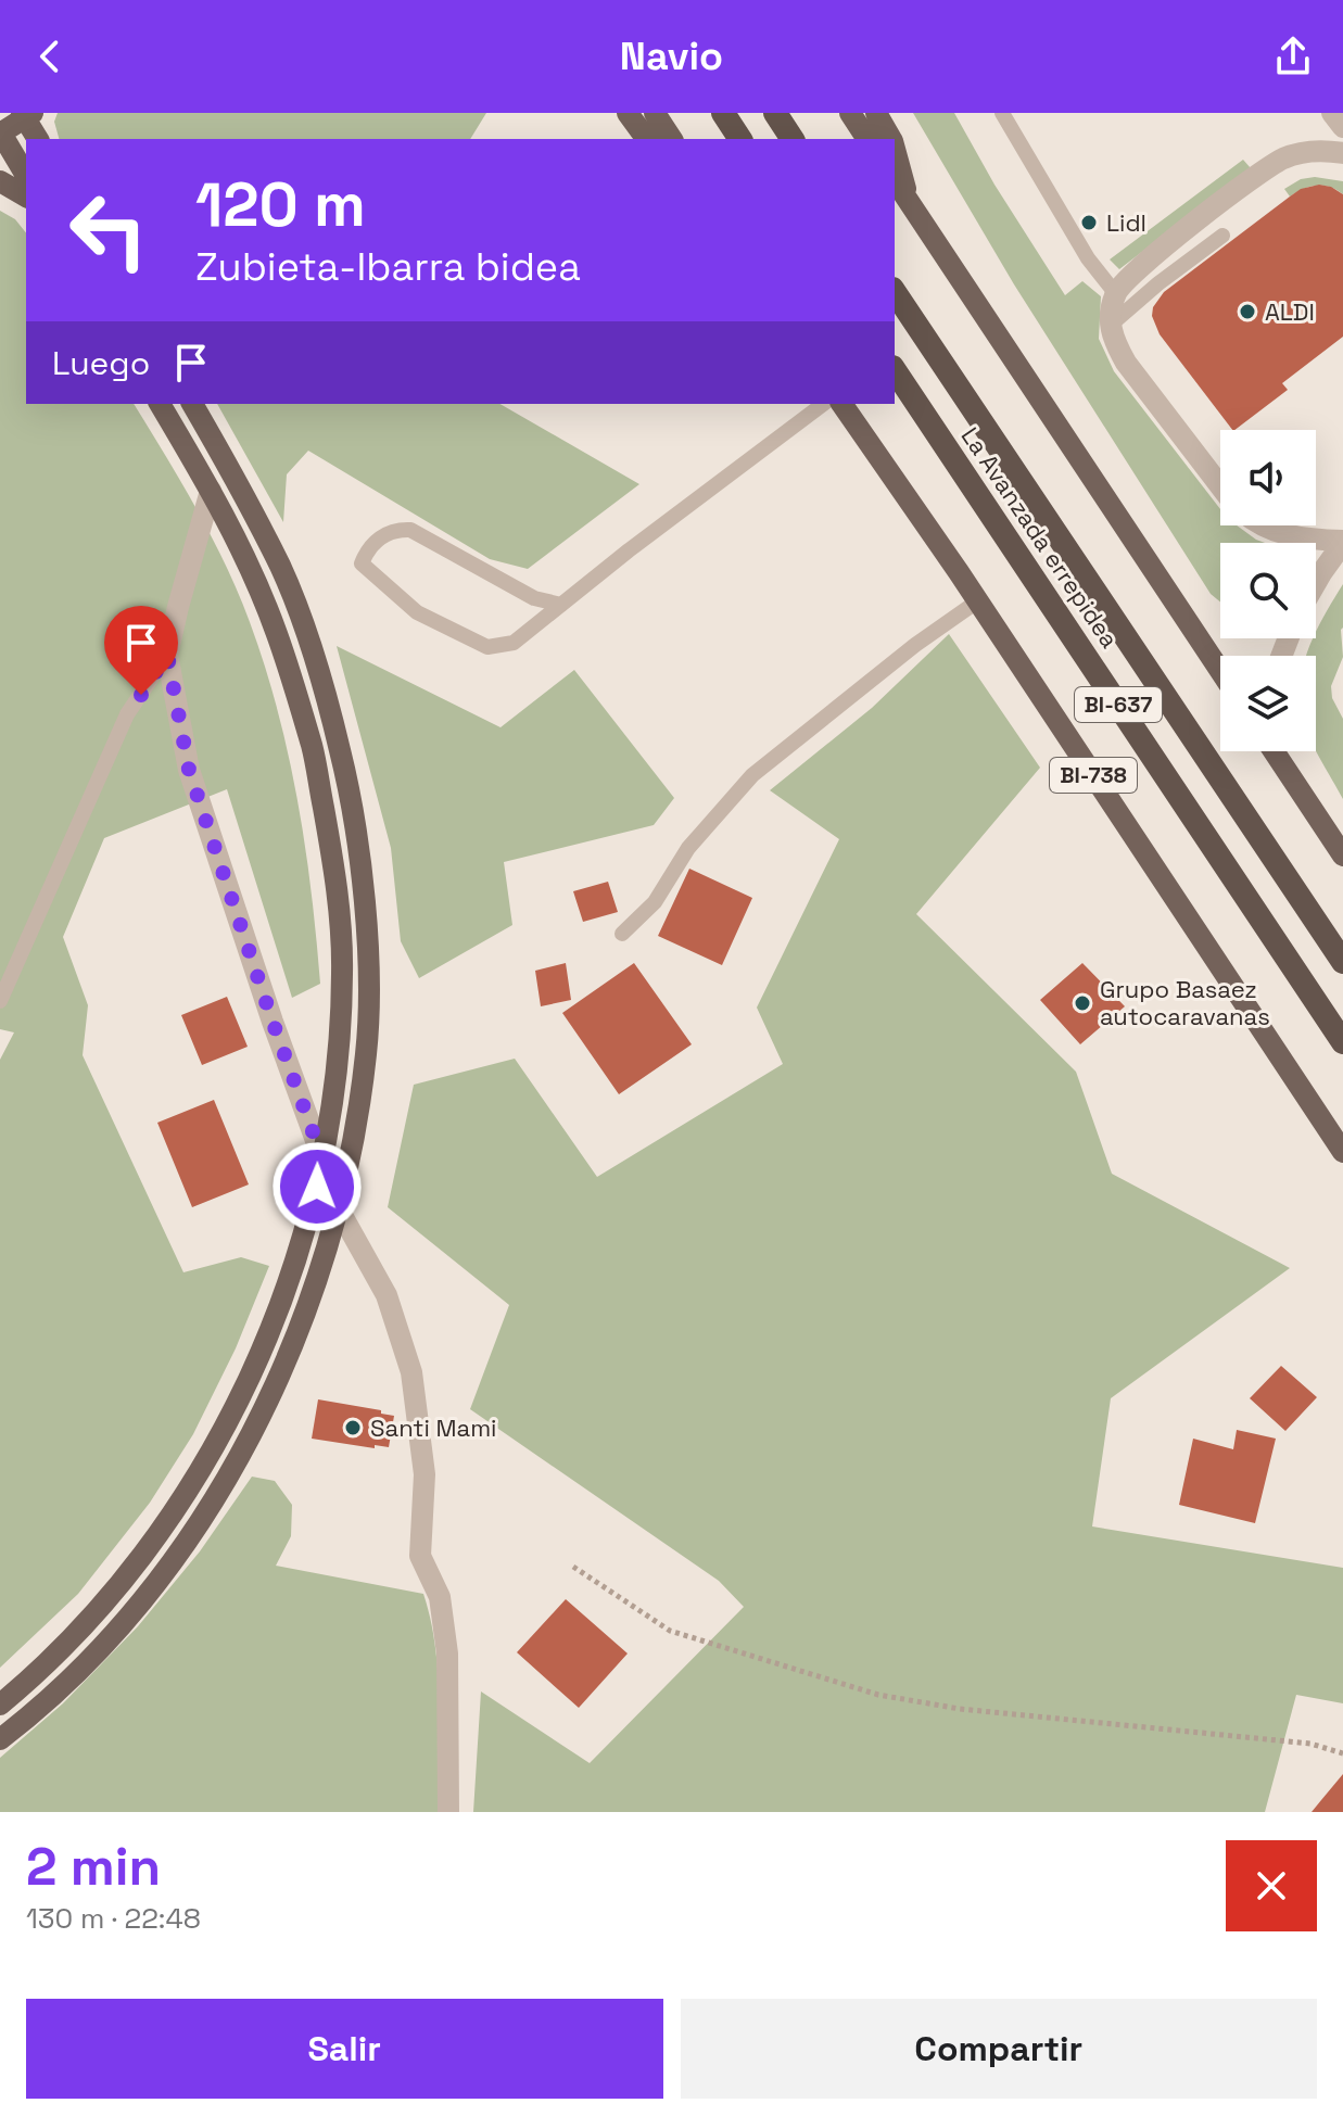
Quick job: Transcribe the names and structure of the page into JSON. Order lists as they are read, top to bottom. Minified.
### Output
{"streets":{"highway":["La Avanzada errepidea","BI-637"],"main road":["BI-738"]},"places":["Lidl","ALDI","Grupo Basaez autocaravanas","Santi Mami"],"page":{"header":"Navio","turn":["120 m","Zubieta-Ibarra bidea"],"then":"Luego","heading":["2 min","130 m · 22:48"],"buttons":["Salir","Compartir"]}}
